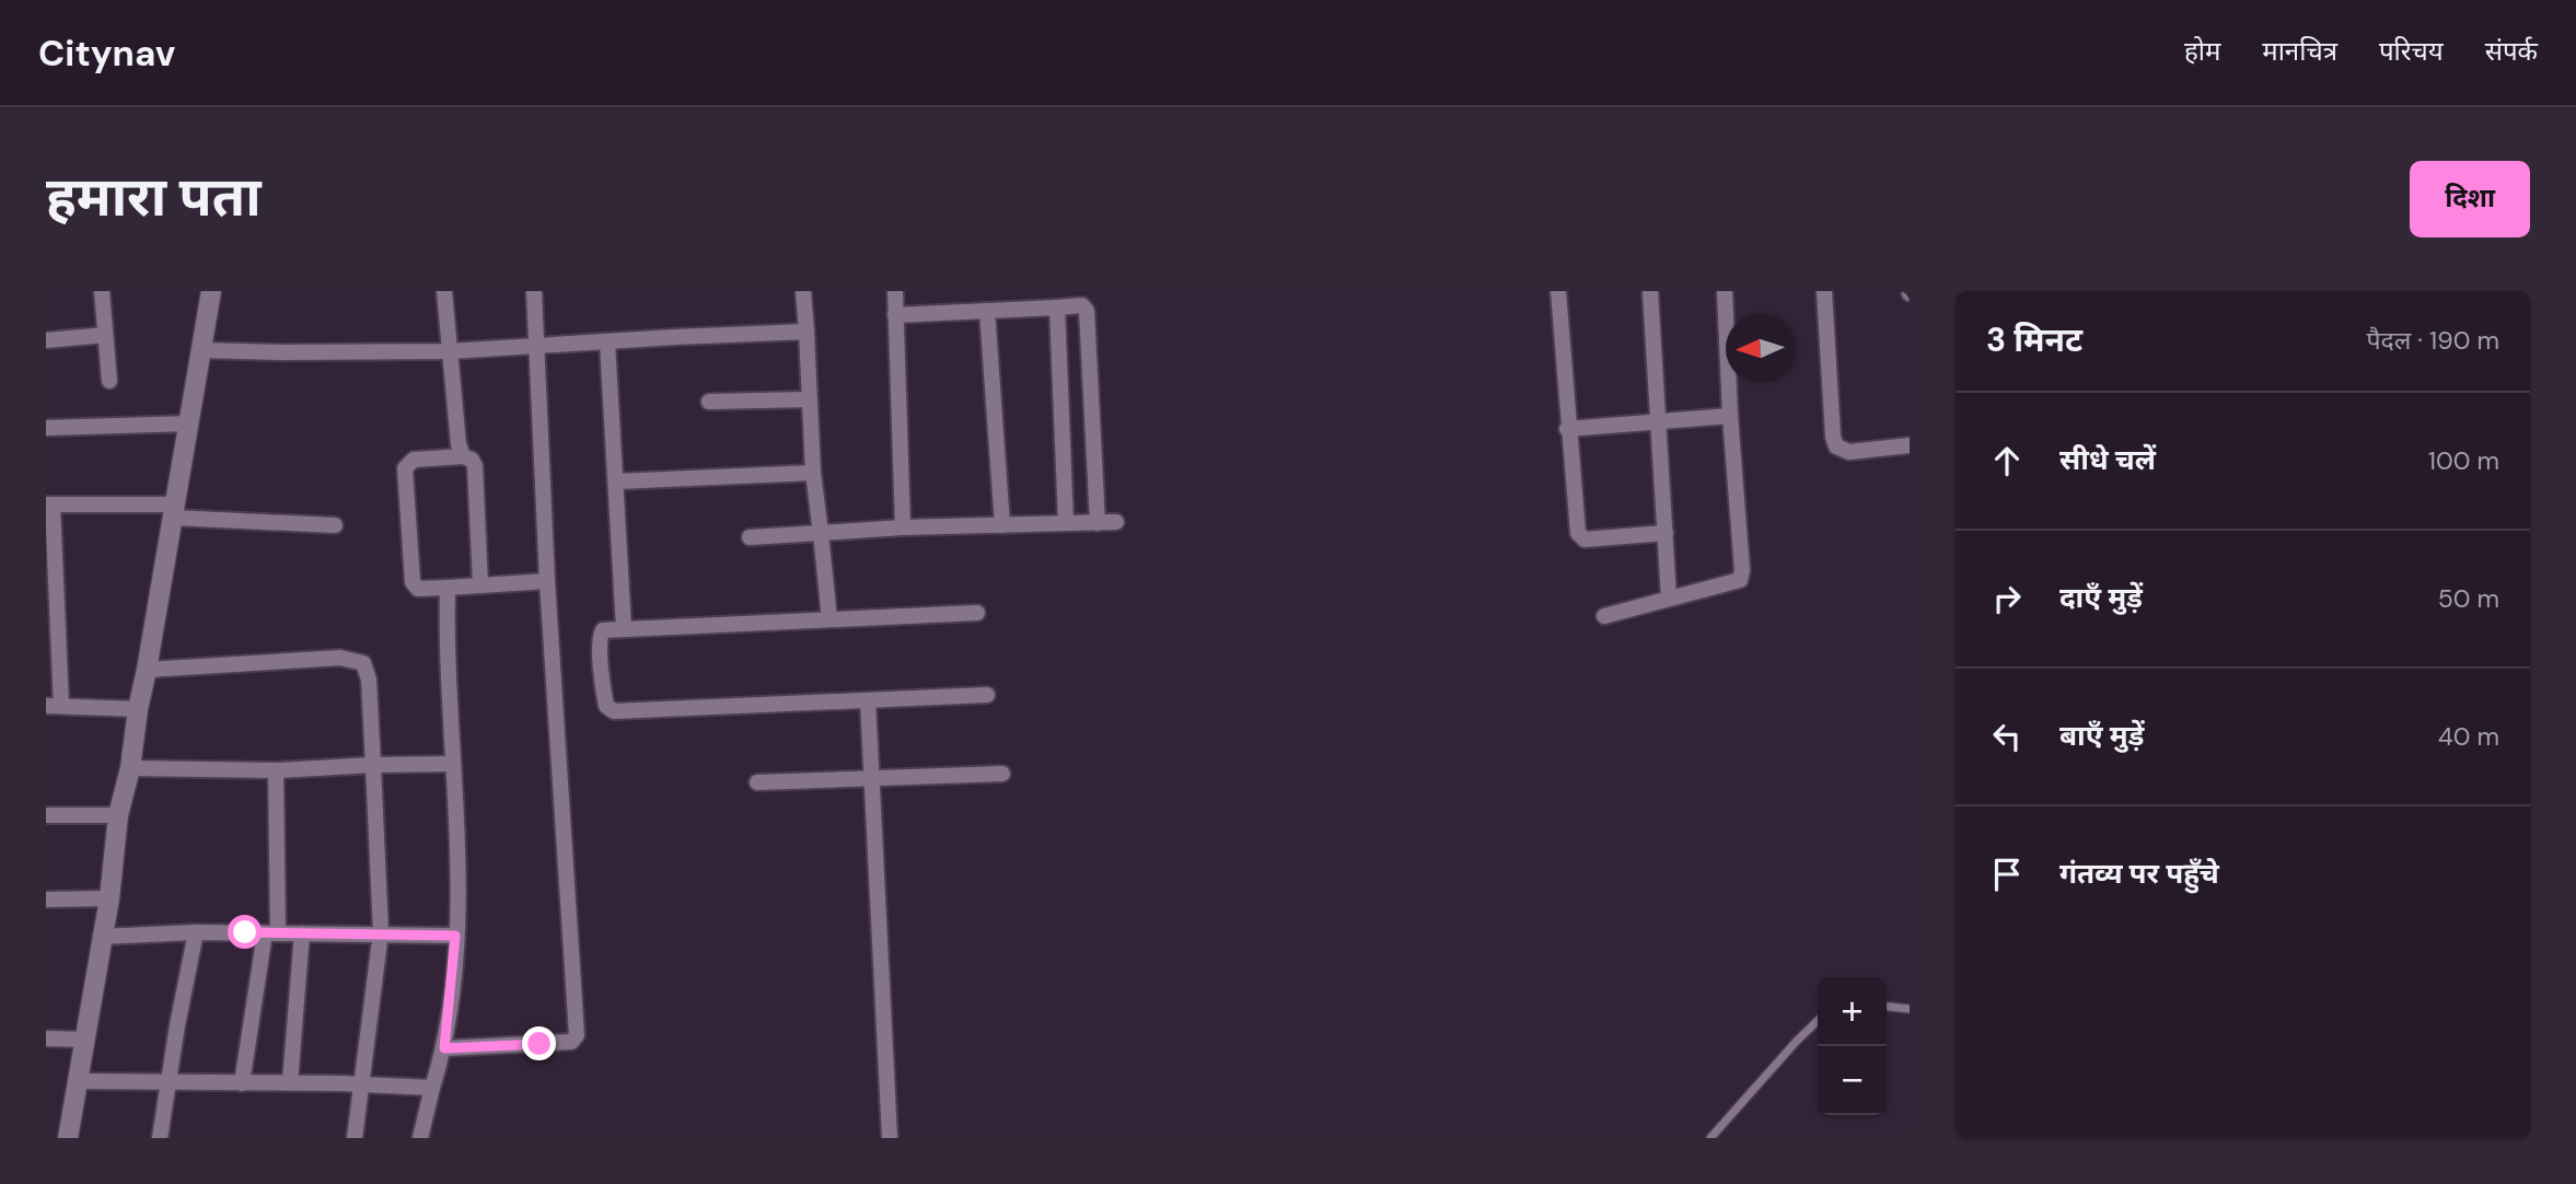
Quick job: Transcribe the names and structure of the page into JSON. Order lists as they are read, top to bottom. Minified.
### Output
{"north":"left","page":{"header":"Citynav","nav":["होम","मानचित्र","परिचय","संपर्क"],"buttons":"दिशा","title":"हमारा पता","heading":["3 मिनट","पैदल · 190 m"],"list":[["सीधे चलें","100 m"],["दाएँ मुड़ें","50 m"],["बाएँ मुड़ें","40 m"],"गंतव्य पर पहुँचे"],"map_buttons":["+","−"]}}
